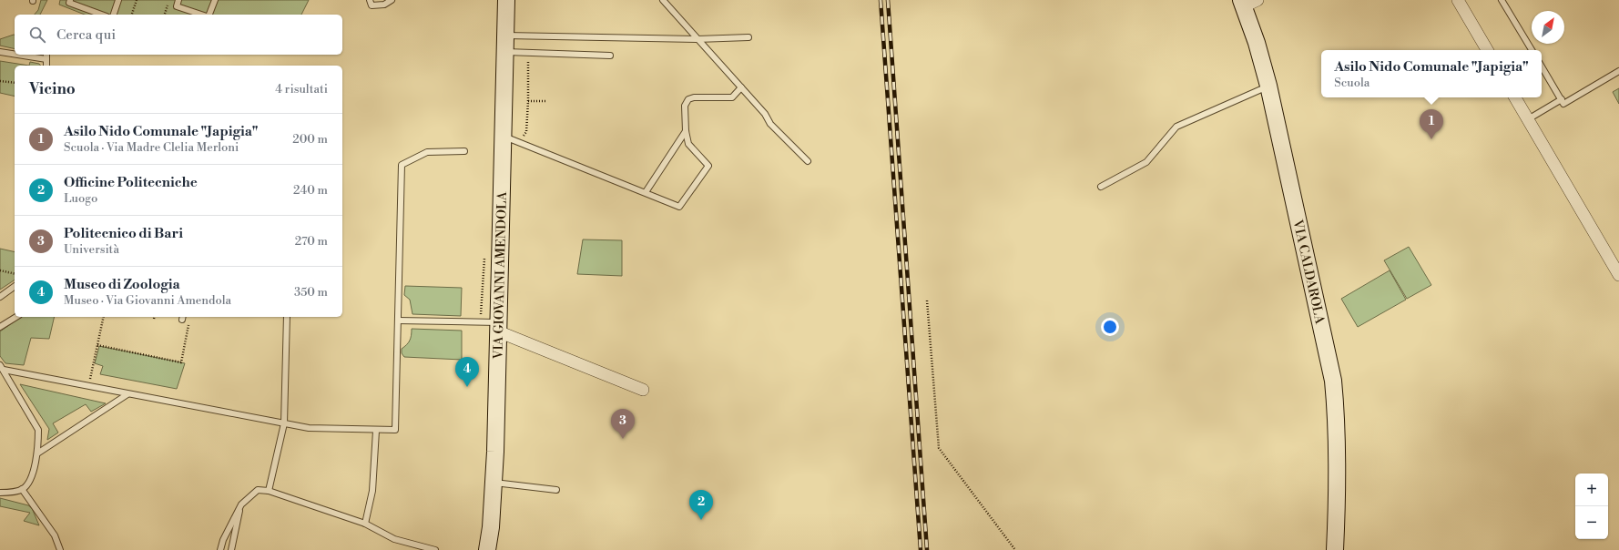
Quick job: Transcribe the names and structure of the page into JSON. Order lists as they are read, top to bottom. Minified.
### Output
{"streets":{"street":["VIA CALDAROLA","VIA GIOVANNI AMENDOLA"]},"north":"top right","page":{"search":"Cerca qui","popup":["Asilo Nido Comunale \"Japigia\"","Scuola"],"heading":["Vicino","4 risultati"],"pins":["1","4","3","2"],"list":[{"mark":"1","name":"Asilo Nido Comunale \"Japigia\"","note":"Scuola · Via Madre Clelia Merloni","value":"200 m"},{"mark":"2","name":"Officine Politecniche","note":"Luogo","value":"240 m"},{"mark":"3","name":"Politecnico di Bari","note":"Università","value":"270 m"},{"mark":"4","name":"Museo di Zoologia","note":"Museo · Via Giovanni Amendola","value":"350 m"}],"map_buttons":["+","−"]}}
